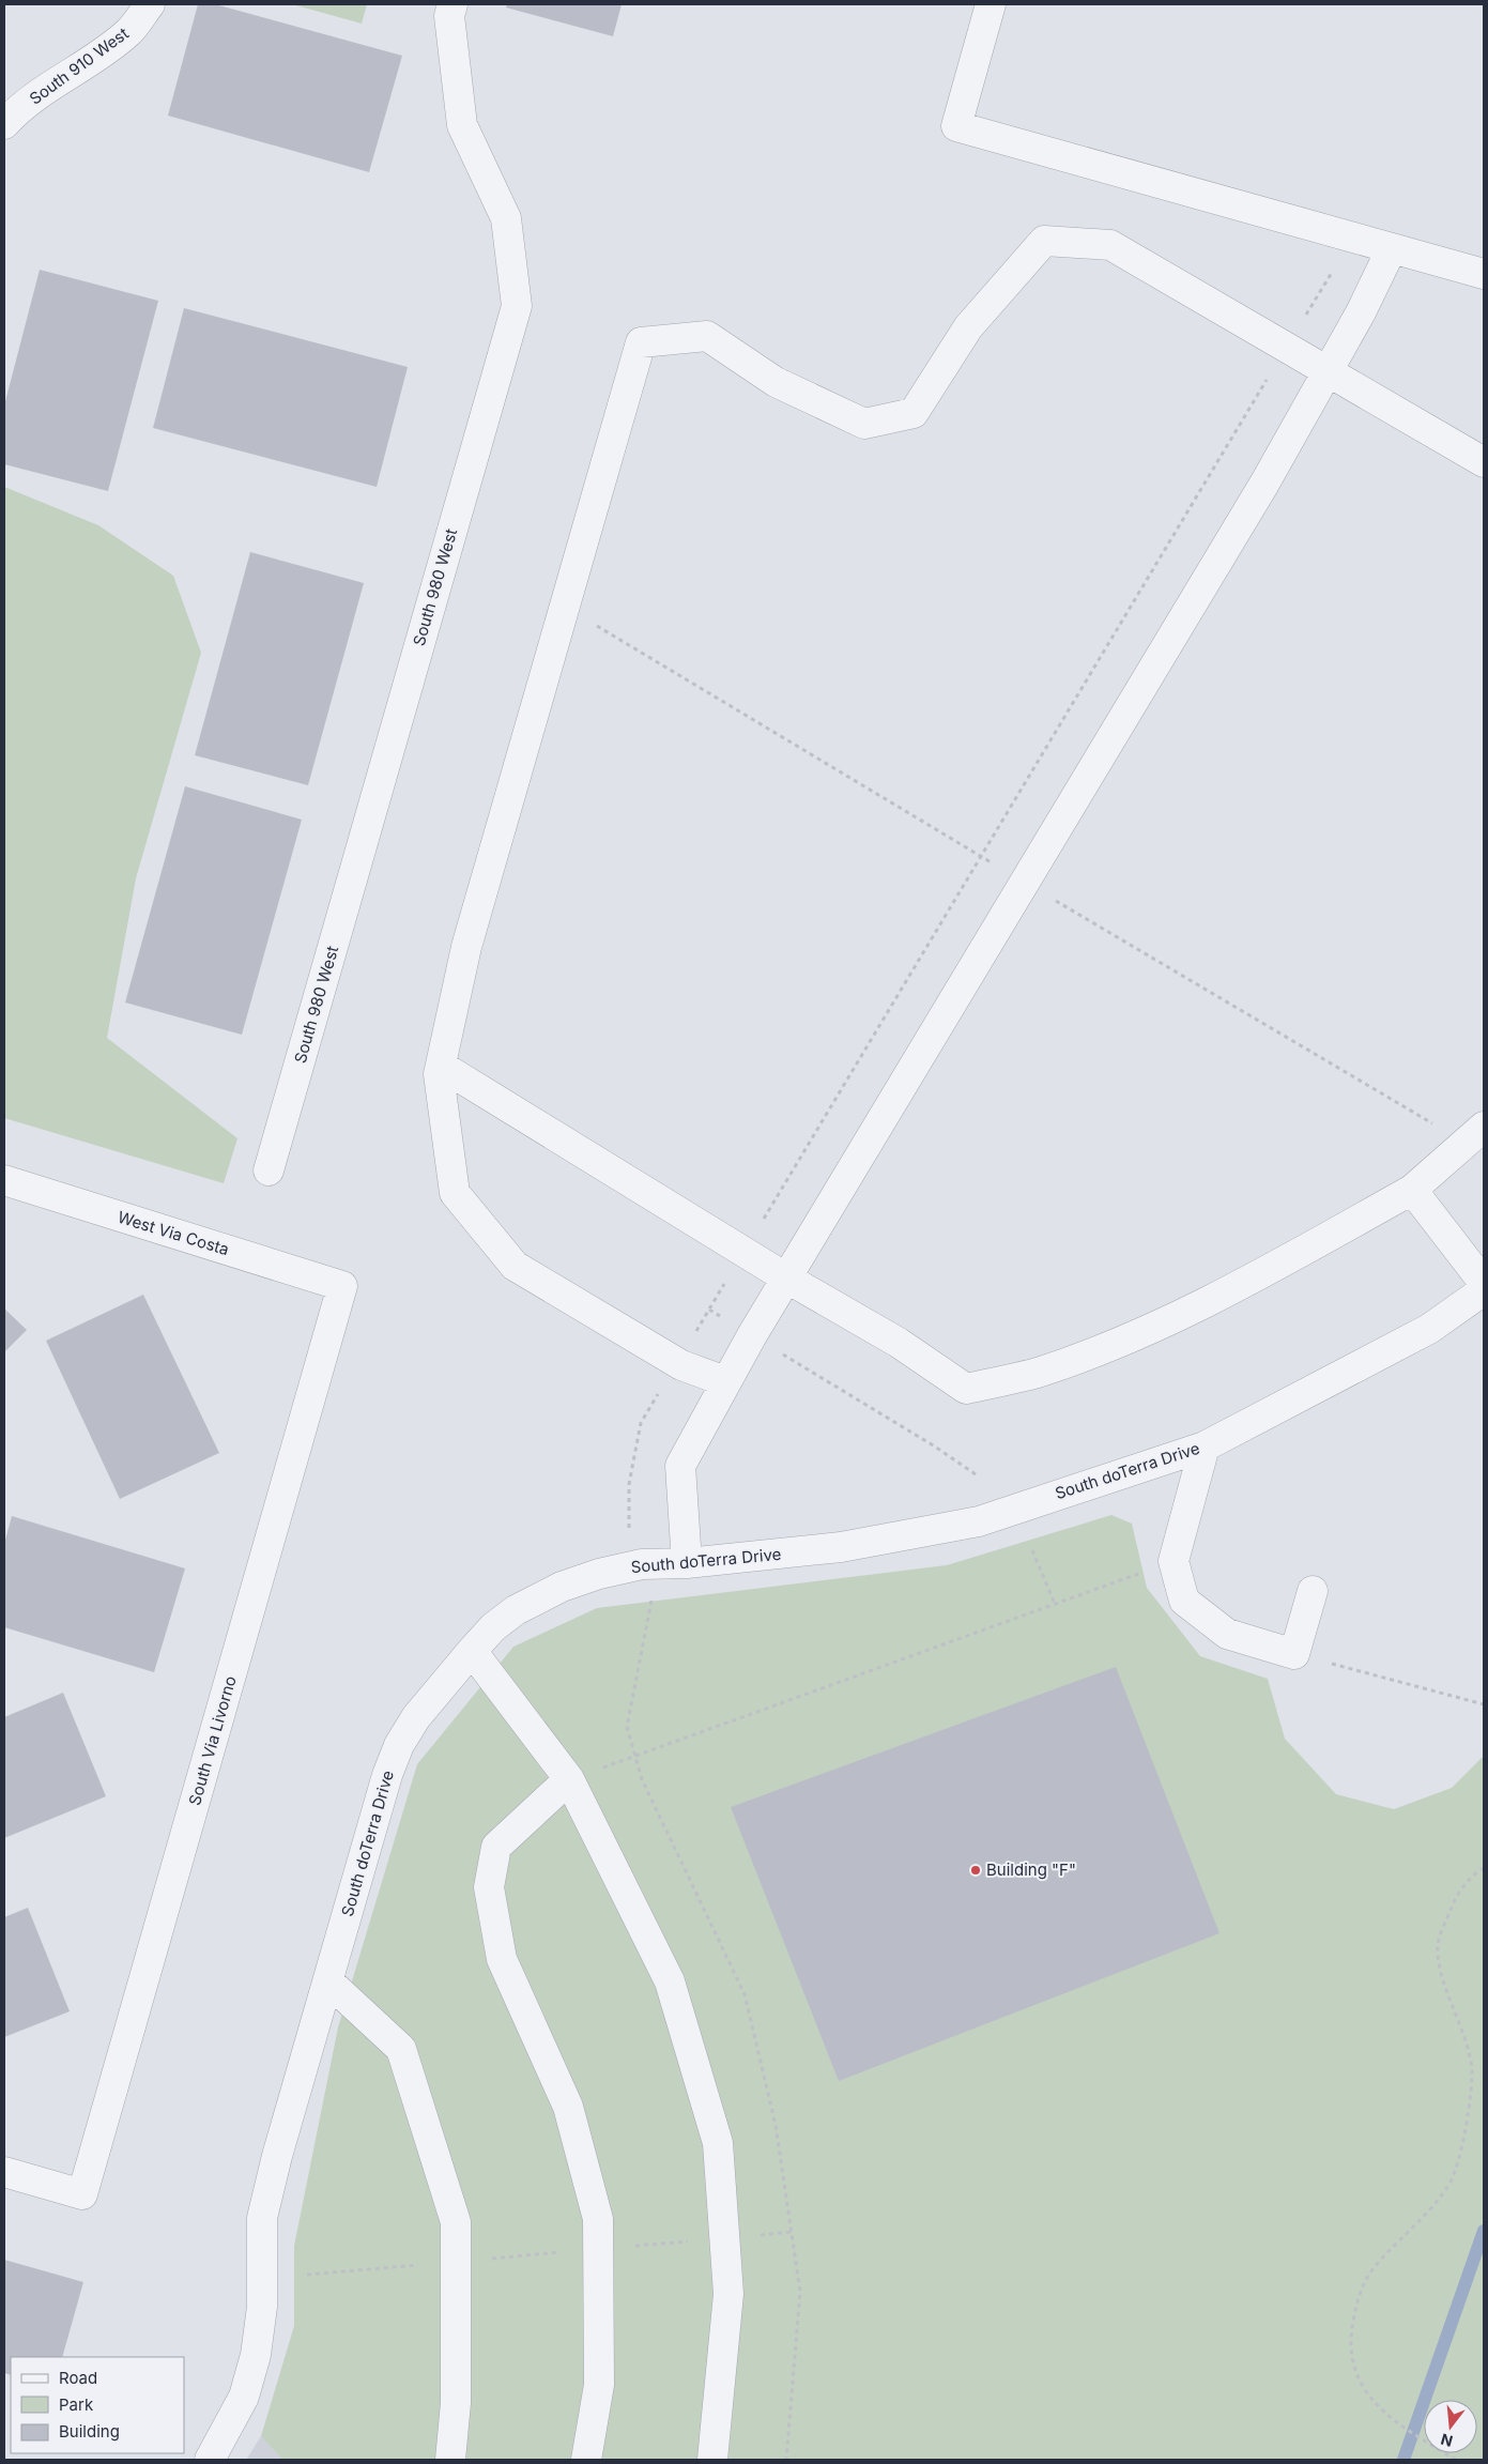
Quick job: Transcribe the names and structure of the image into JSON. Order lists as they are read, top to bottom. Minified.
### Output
{"streets":{"street":["South 910 West","South 980 West","West Via Costa","South doTerra Drive","South Via Livorno"]},"crossings":[["West Via Costa","South Via Livorno"]],"places":["Building \"F\""],"legend":["Road","Park","Building"],"north":"bottom"}
